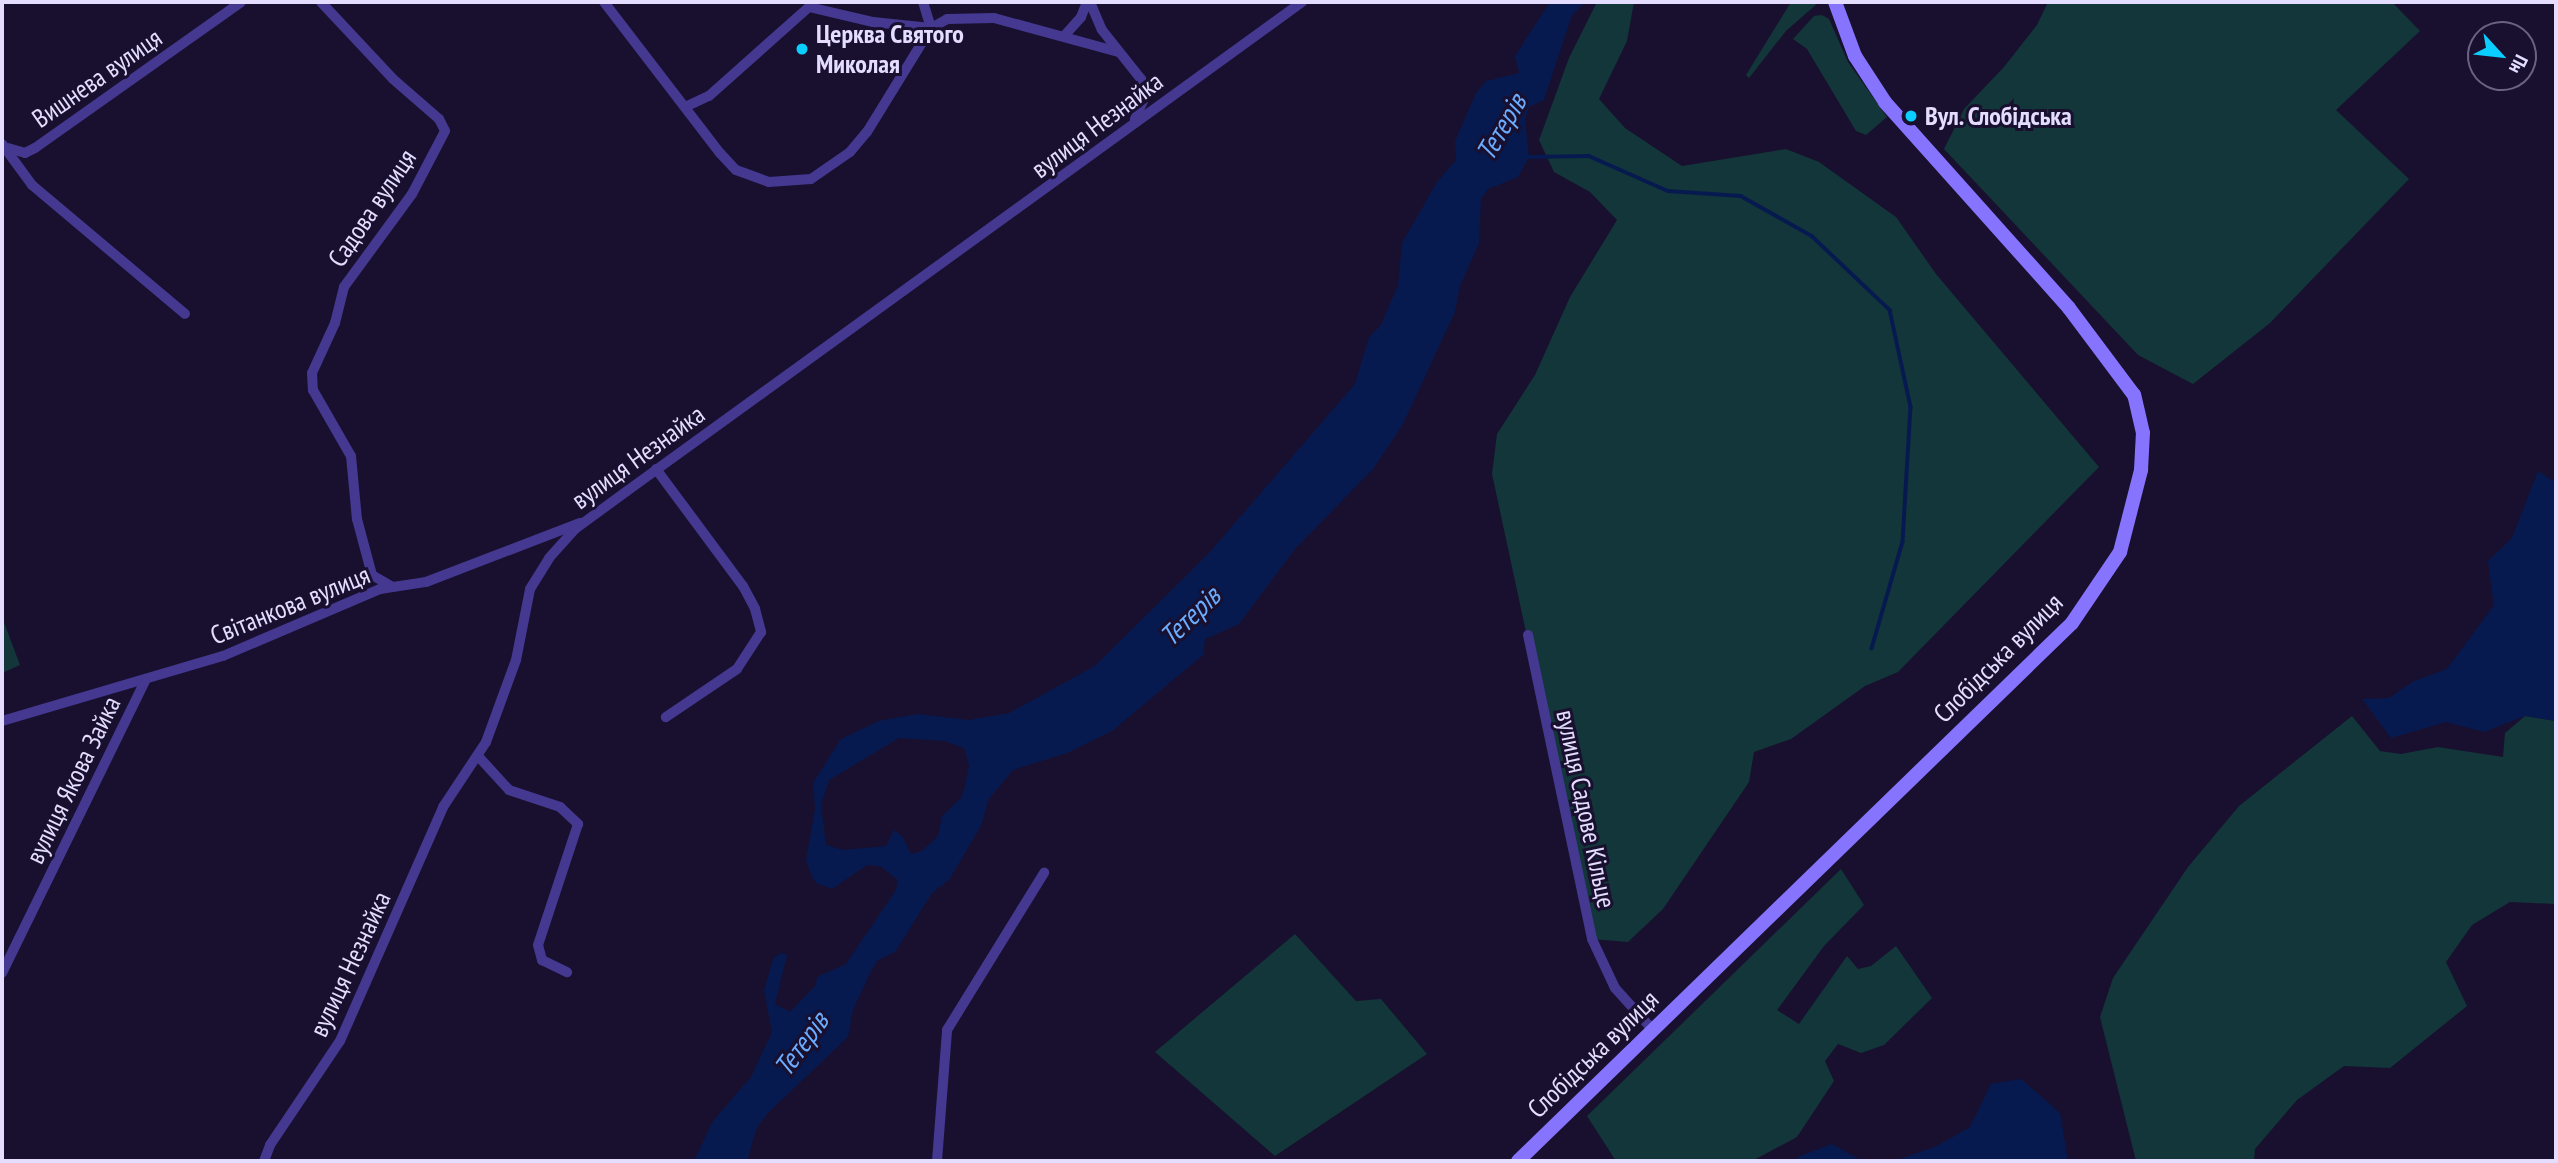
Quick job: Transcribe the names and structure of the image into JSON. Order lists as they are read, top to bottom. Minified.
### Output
{"streets":{"street":["Вишнева вулиця","вулиця Незнайка","Садова вулиця","Світанкова вулиця","Слобідська вулиця","вулиця Якова Зайка","вулиця Садове Кільце"]},"crossings":[["вулиця Незнайка","Світанкова вулиця"],["Садова вулиця","Світанкова вулиця"],["Світанкова вулиця","вулиця Якова Зайка"],["Слобідська вулиця","вулиця Садове Кільце"]],"water":["Тетерів"],"places":["Церква Святого Миколая","Вул. Слобідська"],"north":"bottom right"}
